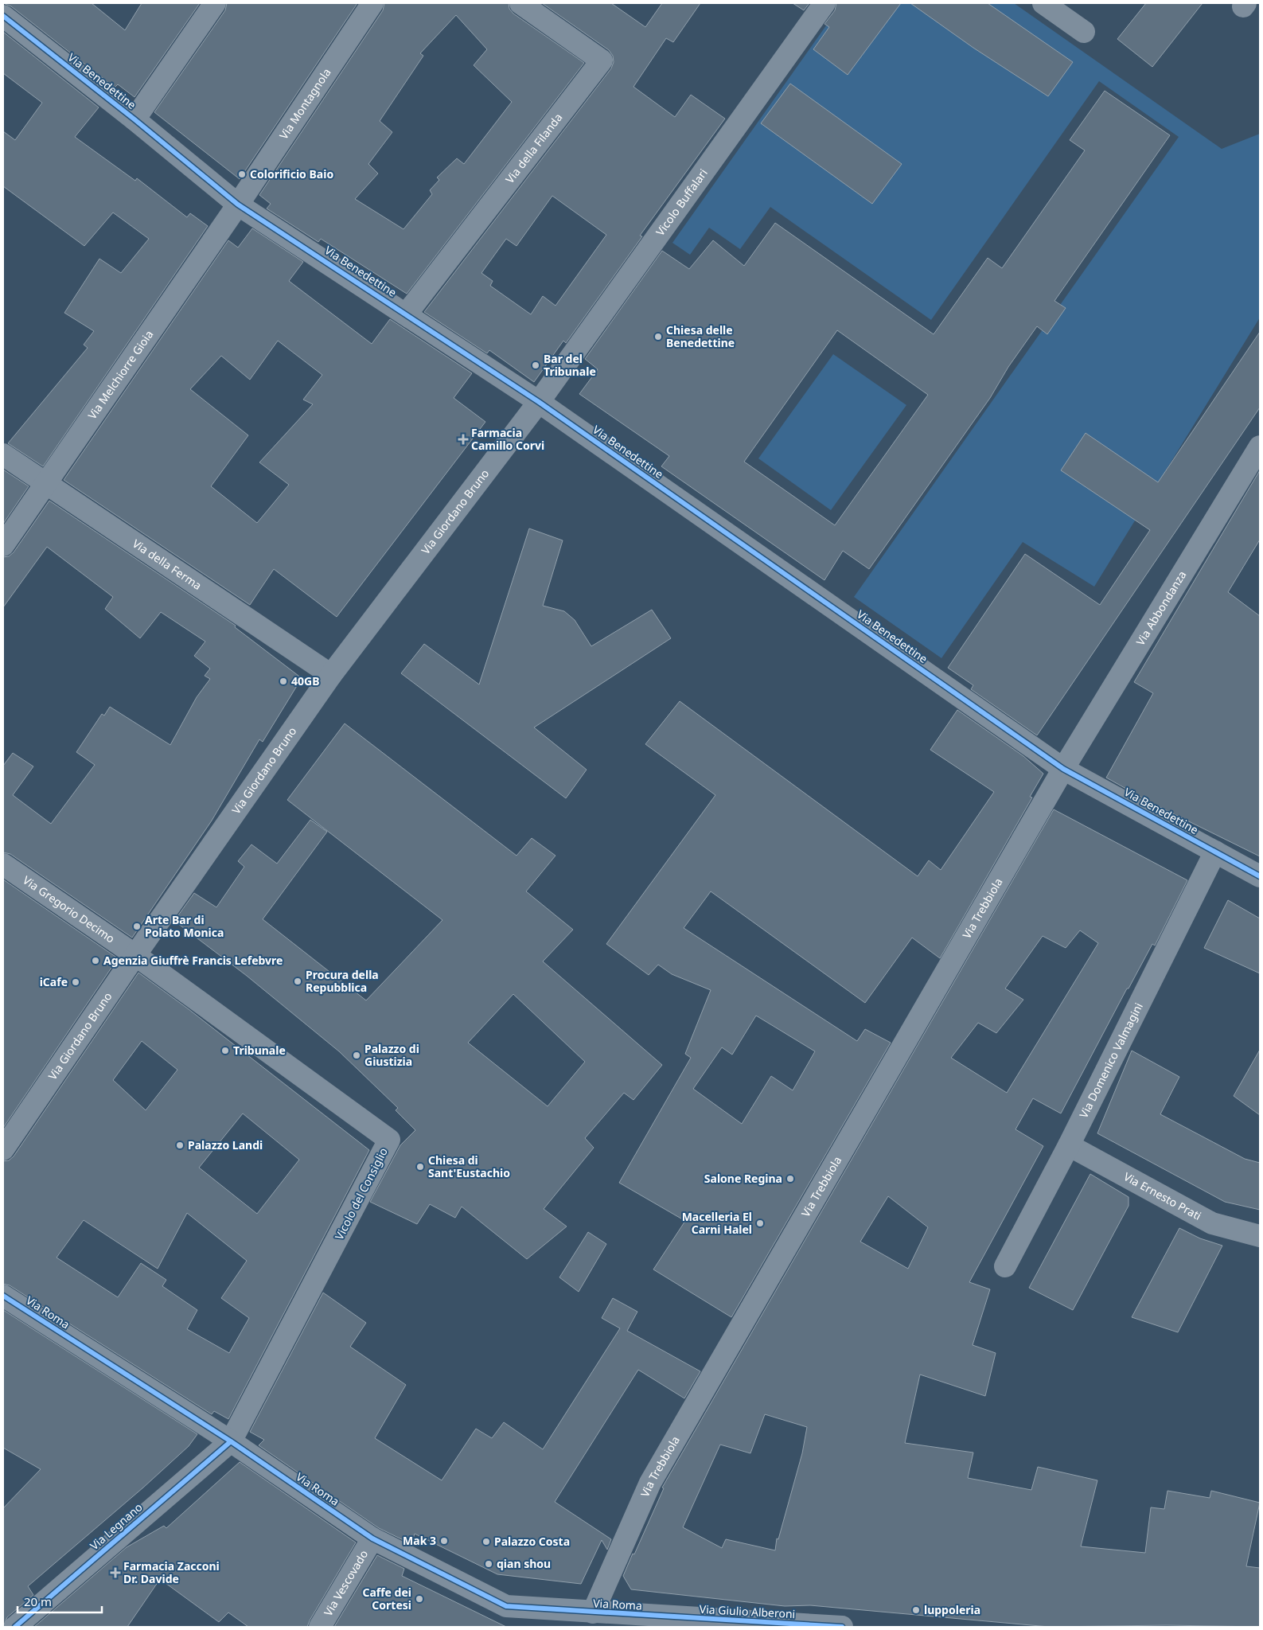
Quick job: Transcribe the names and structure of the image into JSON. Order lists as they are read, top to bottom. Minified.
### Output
{"streets":{"street":["Via Benedettine","Via Montagnola","Via della Filanda","Vicolo Buffalari","Via Melchiorre Gioia","Via Giordano Bruno","Via della Ferma","Via Abbondanza","Via Trebbiola","Via Gregorio Decimo","Via Domenico Valmagini","Vicolo del Consiglio","Via Ernesto Prati","Via Roma","Via Legnano","Via Vescovado","Via Giulio Alberoni"]},"crossings":[["Via Benedettine","Via Montagnola"],["Via Benedettine","Via della Filanda"],["Via Benedettine","Vicolo Buffalari"],["Via Benedettine","Via Melchiorre Gioia"],["Via Benedettine","Via Giordano Bruno"],["Via Benedettine","Via Abbondanza"],["Via Benedettine","Via Trebbiola"],["Via Benedettine","Via Domenico Valmagini"],["Via Montagnola","Via Melchiorre Gioia"],["Vicolo Buffalari","Via Giordano Bruno"],["Via Melchiorre Gioia","Via della Ferma"],["Via Giordano Bruno","Via della Ferma"],["Via Giordano Bruno","Via Gregorio Decimo"],["Via Giordano Bruno","Vicolo del Consiglio"],["Via Abbondanza","Via Trebbiola"],["Via Trebbiola","Via Roma"],["Via Gregorio Decimo","Vicolo del Consiglio"],["Via Domenico Valmagini","Via Ernesto Prati"],["Vicolo del Consiglio","Via Roma"],["Vicolo del Consiglio","Via Legnano"],["Via Roma","Via Legnano"],["Via Roma","Via Vescovado"],["Via Roma","Via Giulio Alberoni"]],"places":{"other":["Colorificio Baio","Chiesa delle Benedettine","Bar del Tribunale","40GB","Arte Bar di Polato Monica","Agenzia Giuffrè Francis Lefebvre","Procura della Repubblica","iCafe","Tribunale","Palazzo di Giustizia","Palazzo Landi","Chiesa di Sant'Eustachio","Salone Regina","Macelleria El Carni Halel","Mak 3","Palazzo Costa","qian shou","Caffe dei Cortesi","luppoleria"],"health":["Farmacia Camillo Corvi","Farmacia Zacconi Dr. Davide"]},"scale_bar":"20 m"}
